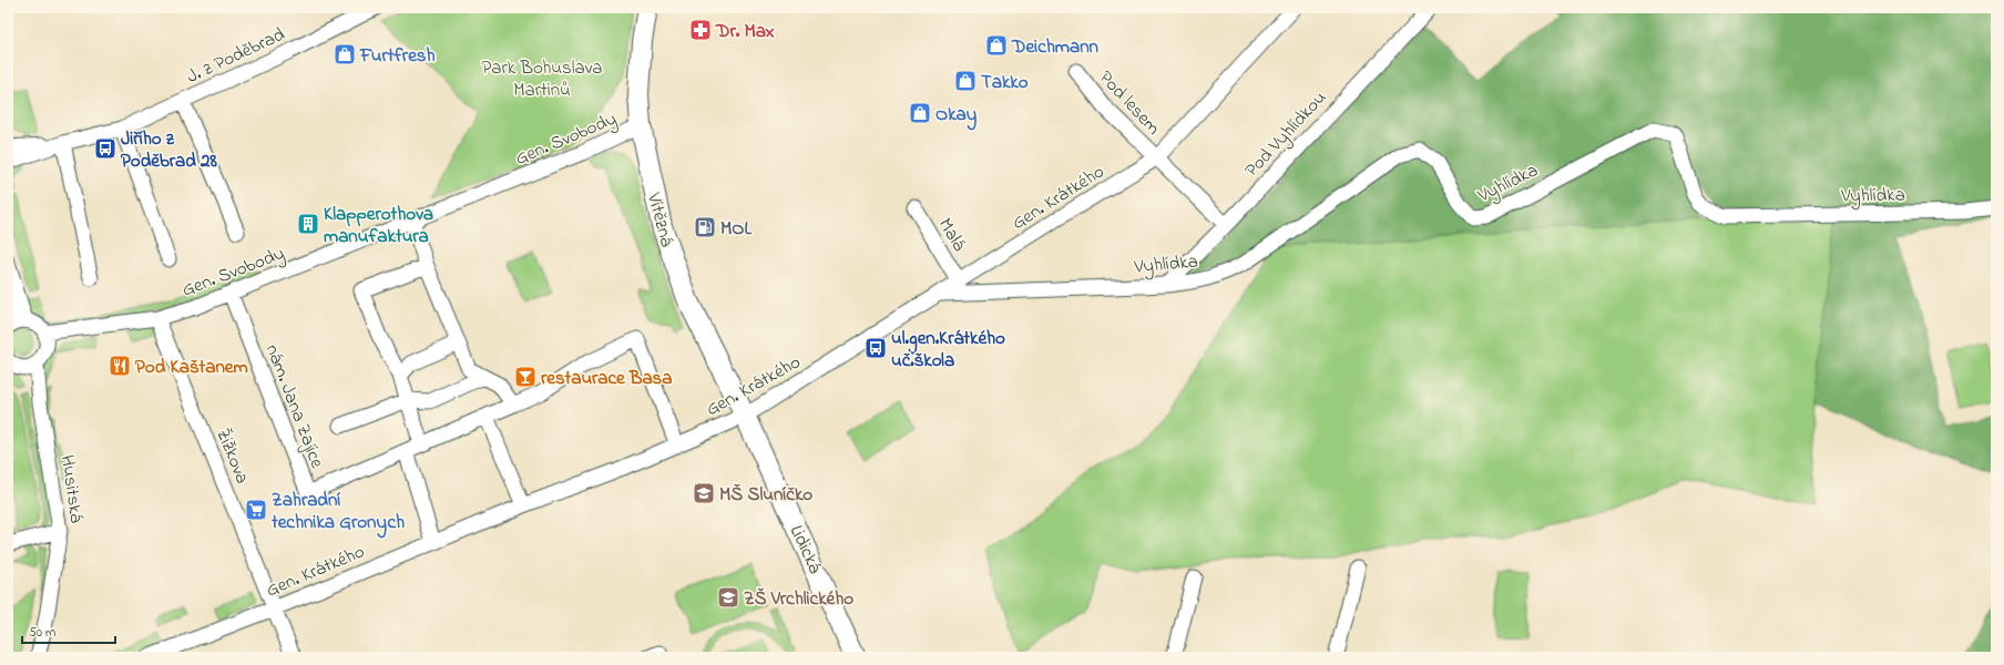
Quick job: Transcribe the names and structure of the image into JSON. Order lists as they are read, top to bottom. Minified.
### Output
{"streets":{"main road":["Vítězná","Lidická"],"street":["J. z Poděbrad","Pod lesem","Pod Vyhlídkou","Gen. Svobody","Vyhlídka","Gen. Krátkého","Malá","nám. Jana Zajíce","Žižkova","Husitská"]},"crossings":[["Pod lesem","Pod Vyhlídkou"],["Pod lesem","Gen. Krátkého"],["Pod Vyhlídkou","Vyhlídka"],["Gen. Svobody","Vítězná"],["Gen. Svobody","nám. Jana Zajíce"],["Gen. Svobody","Žižkova"],["Gen. Svobody","Husitská"],["Vyhlídka","Gen. Krátkého"],["Gen. Krátkého","Vítězná"],["Gen. Krátkého","Malá"],["Gen. Krátkého","nám. Jana Zajíce"],["Gen. Krátkého","Žižkova"],["Gen. Krátkého","Lidická"],["Vítězná","Lidická"]],"parks":["Park Bohuslava Martinů"],"places":{"pharmacy":["Dr. Max"],"shop":["Deichmann","Furtfresh","Takko","Okay"],"bus stop":["Jiřího z Poděbrad 28","ul.gen.Krátkého uč.škola"],"building":["Klapperothova manufaktura"],"fuel station":["MOL"],"restaurant":["Pod Kaštanem"],"bar":["restaurace Basa"],"school or university":["MŠ Sluníčko","ZŠ Vrchlického"],"supermarket":["Zahradní technika Gronych"]},"scale_bar":"50 m"}
